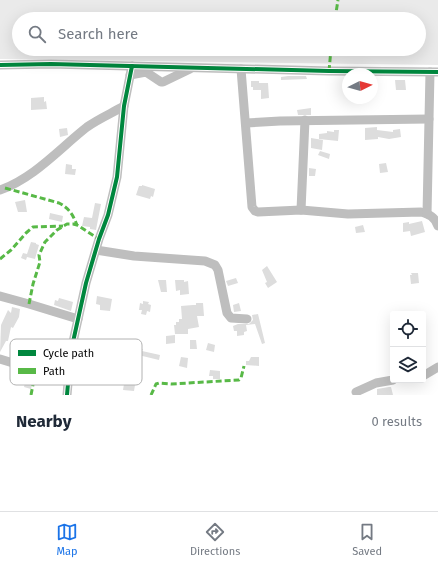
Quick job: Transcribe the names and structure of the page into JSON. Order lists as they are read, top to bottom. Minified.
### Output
{"legend":["Cycle path","Path"],"north":"right","page":{"search":"Search here","heading":["Nearby","0 results"],"nav":["Map","Directions","Saved"]}}
